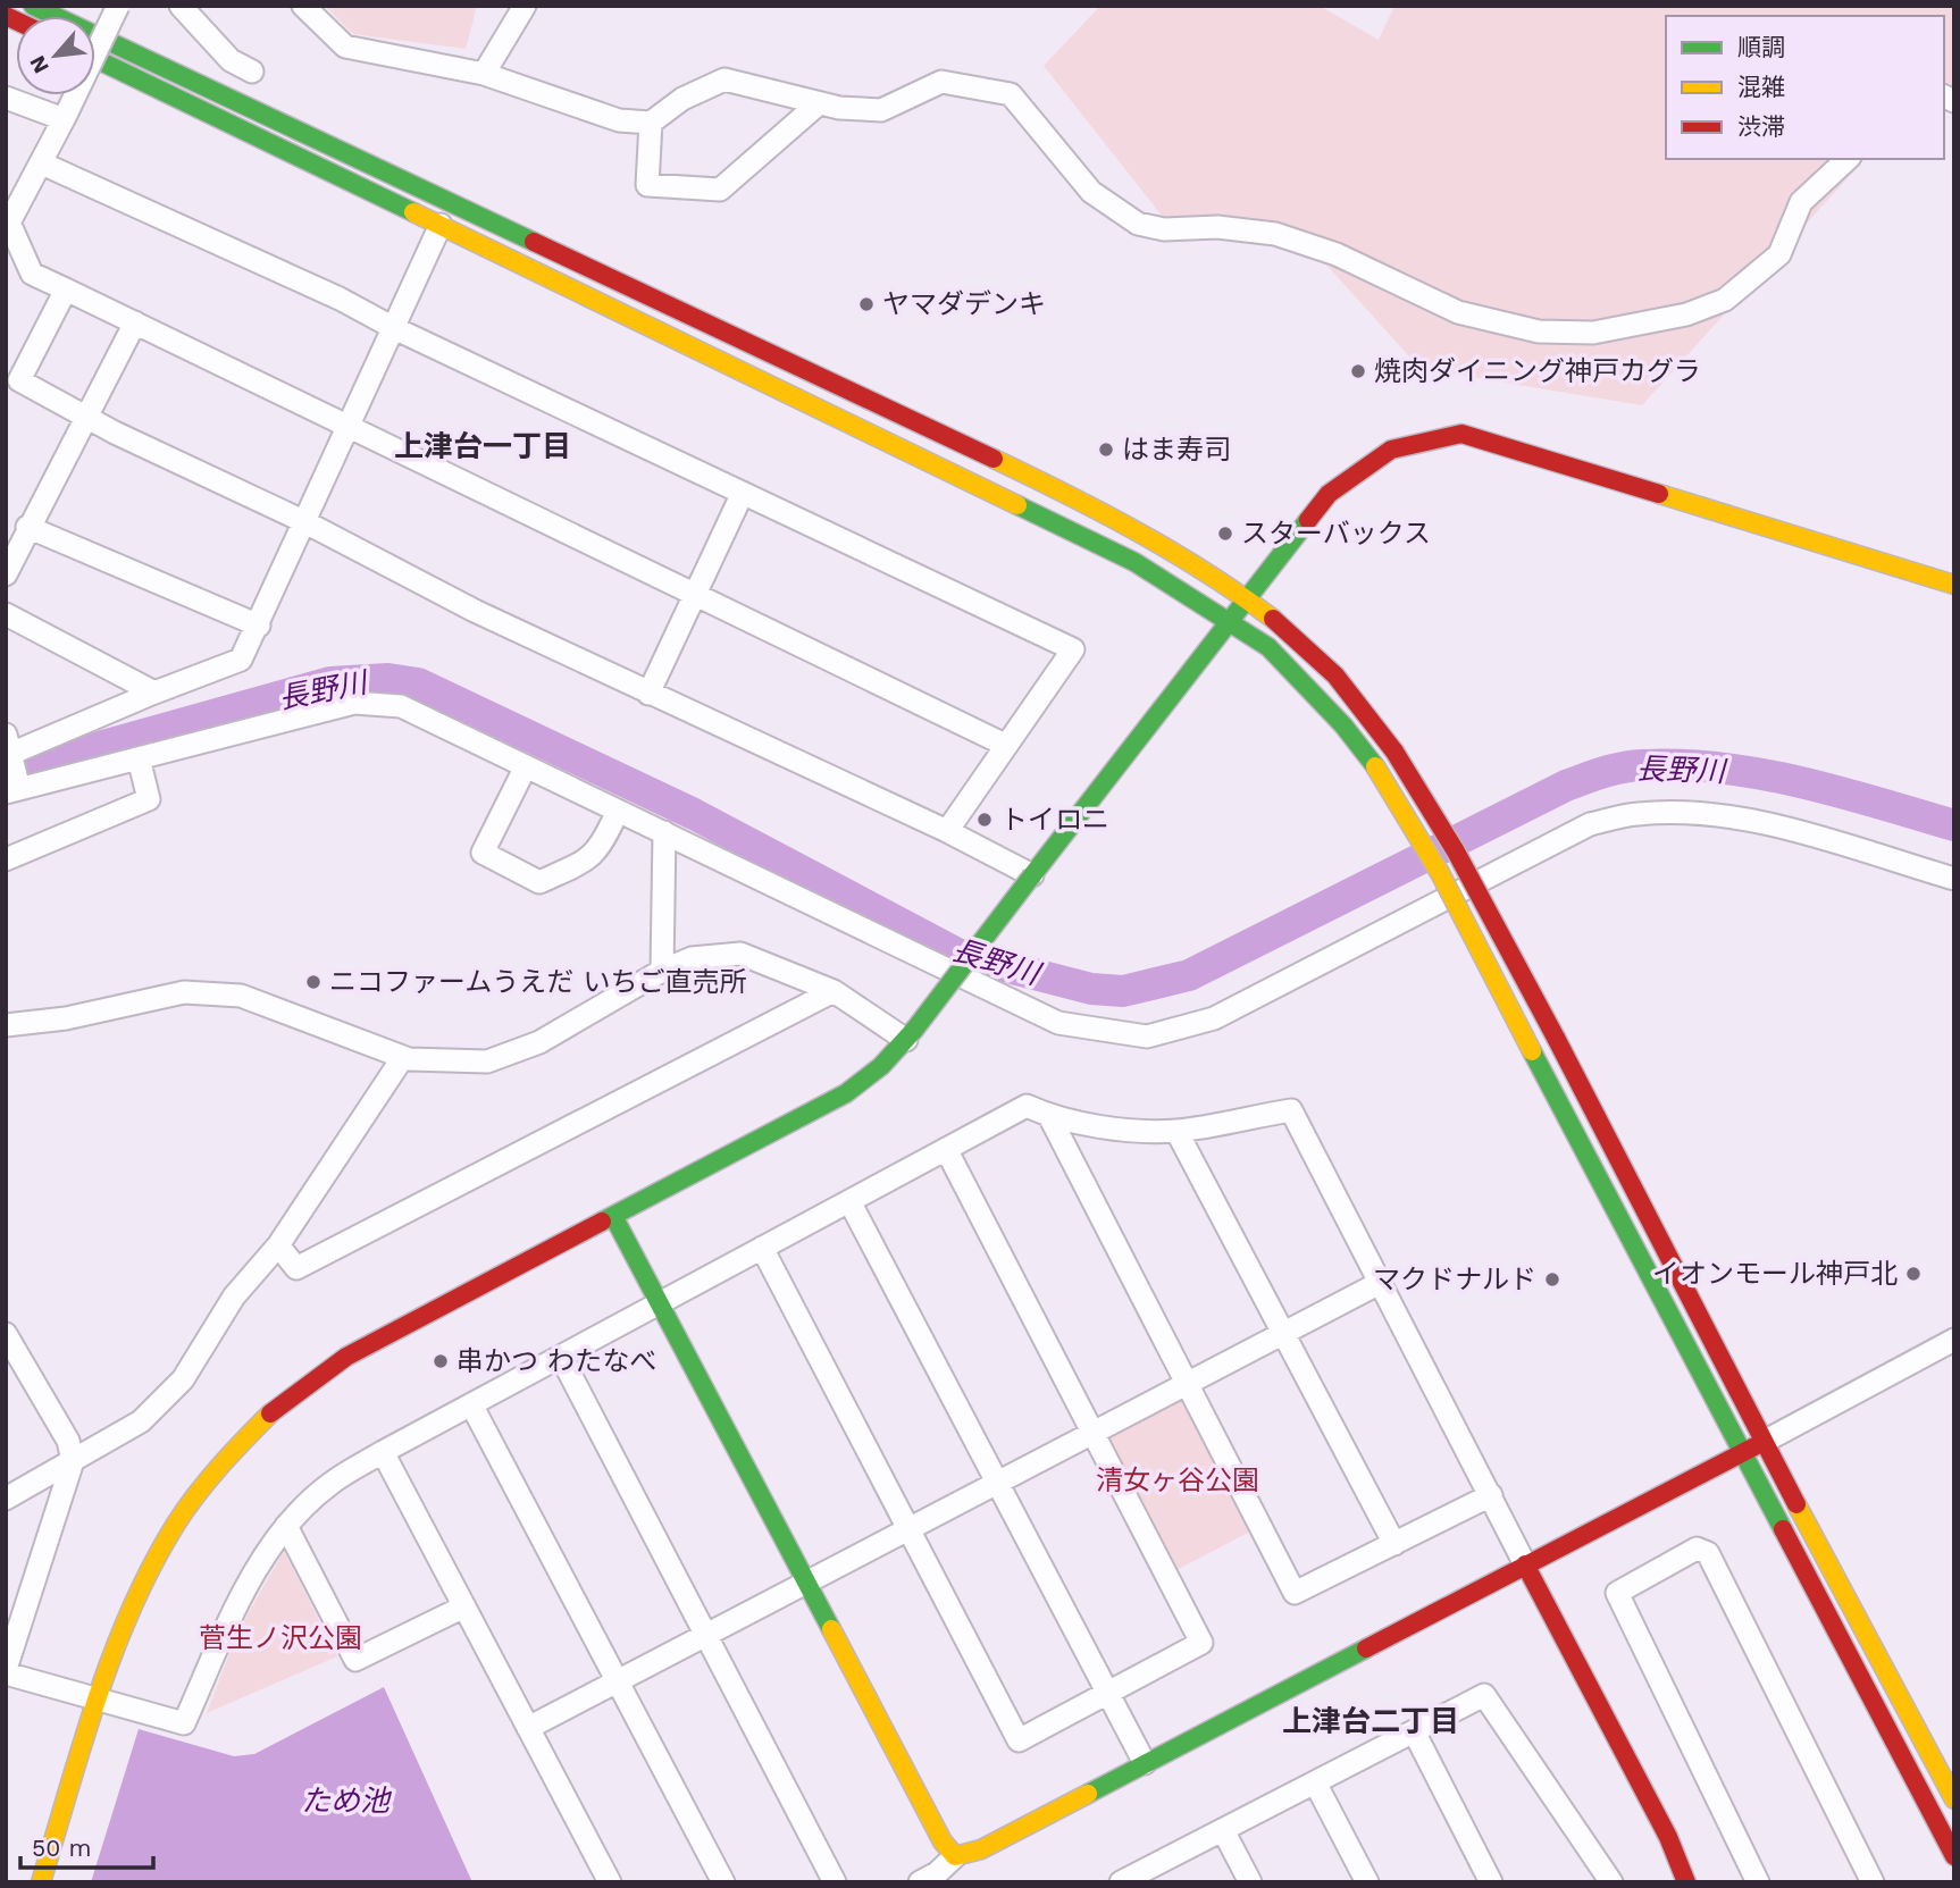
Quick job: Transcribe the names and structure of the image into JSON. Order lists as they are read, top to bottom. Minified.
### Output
{"districts":["上津台一丁目","上津台二丁目"],"water":["長野川","ため池"],"parks":["清女ヶ谷公園","菅生ノ沢公園"],"places":["ヤマダデンキ","焼肉ダイニング神戸カグラ","はま寿司","スターバックス","トイロニ","ニコファームうえだ いちご直売所","イオンモール神戸北","マクドナルド","串かつ わたなべ"],"legend":["順調","混雑","渋滞"],"scale_bar":"50 m","north":"bottom left"}
